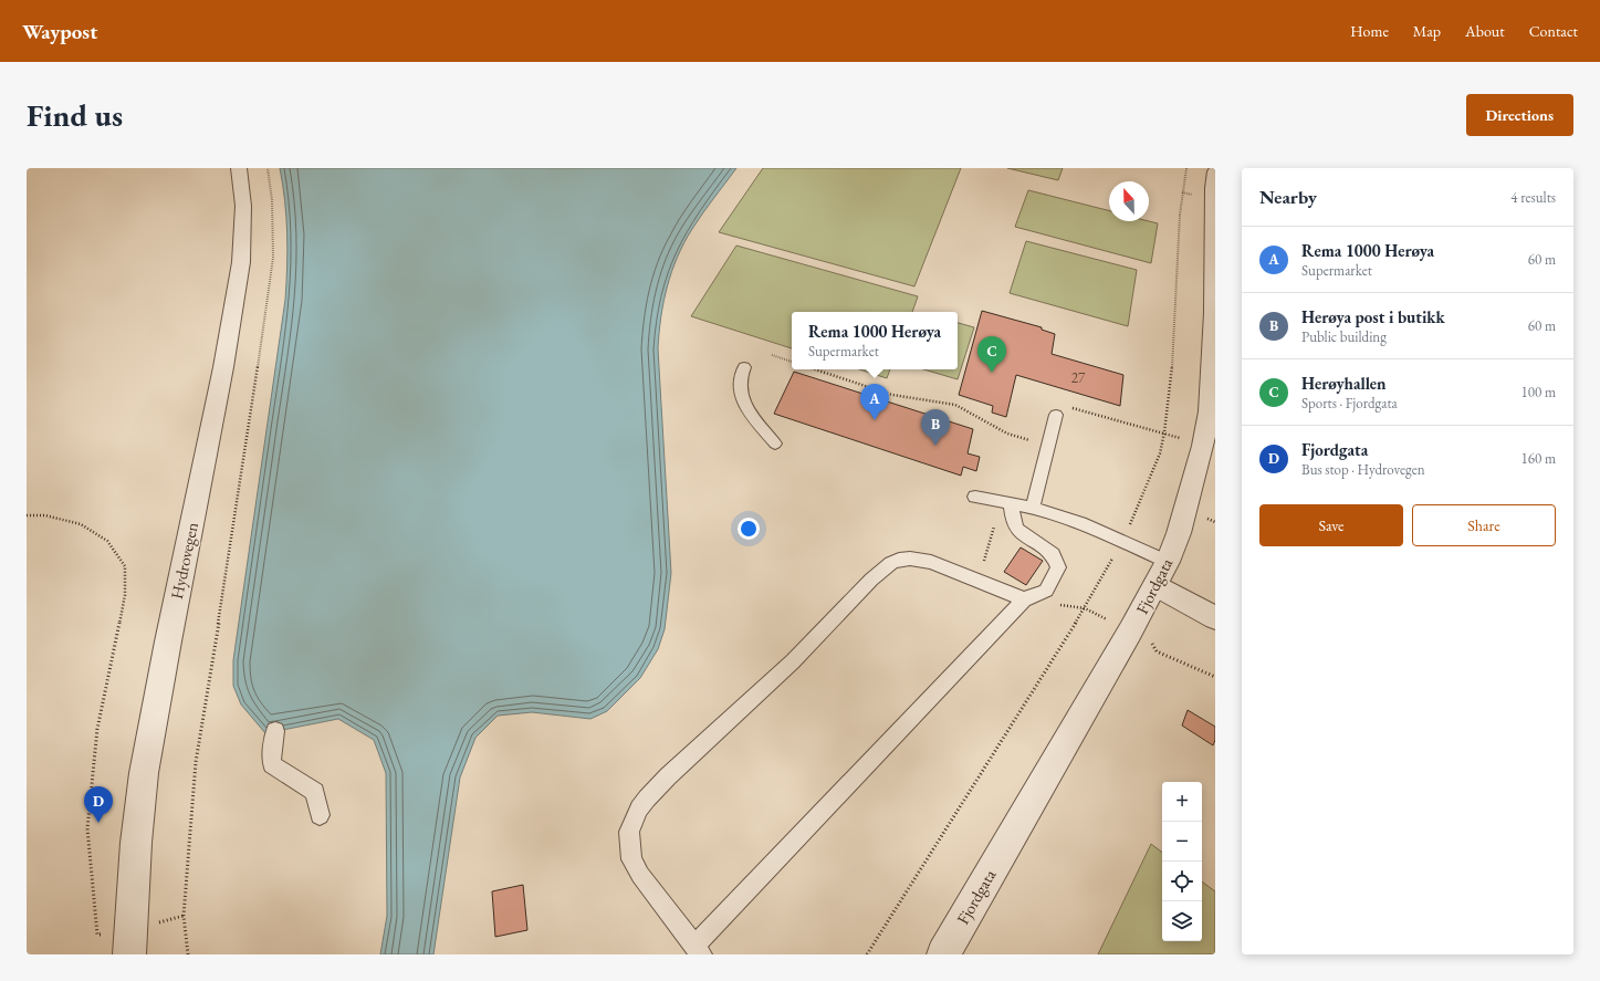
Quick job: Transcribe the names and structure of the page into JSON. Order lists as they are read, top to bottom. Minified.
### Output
{"streets":{"street":["Hydrovegen","Fjordgata"]},"house_numbers":["27"],"north":"top","page":{"header":"Waypost","nav":["Home","Map","About","Contact"],"buttons":["Directions",["Save","Share"]],"title":"Find us","heading":["Nearby","4 results"],"list":[{"mark":"A","name":"Rema 1000 Herøya","note":"Supermarket","value":"60 m"},{"mark":"B","name":"Herøya post i butikk","note":"Public building","value":"60 m"},{"mark":"C","name":"Herøyhallen","note":"Sports · Fjordgata","value":"100 m"},{"mark":"D","name":"Fjordgata","note":"Bus stop · Hydrovegen","value":"160 m"}],"popup":["Rema 1000 Herøya","Supermarket"],"pins":["C","A","B","D"],"map_buttons":["+","−"]}}
